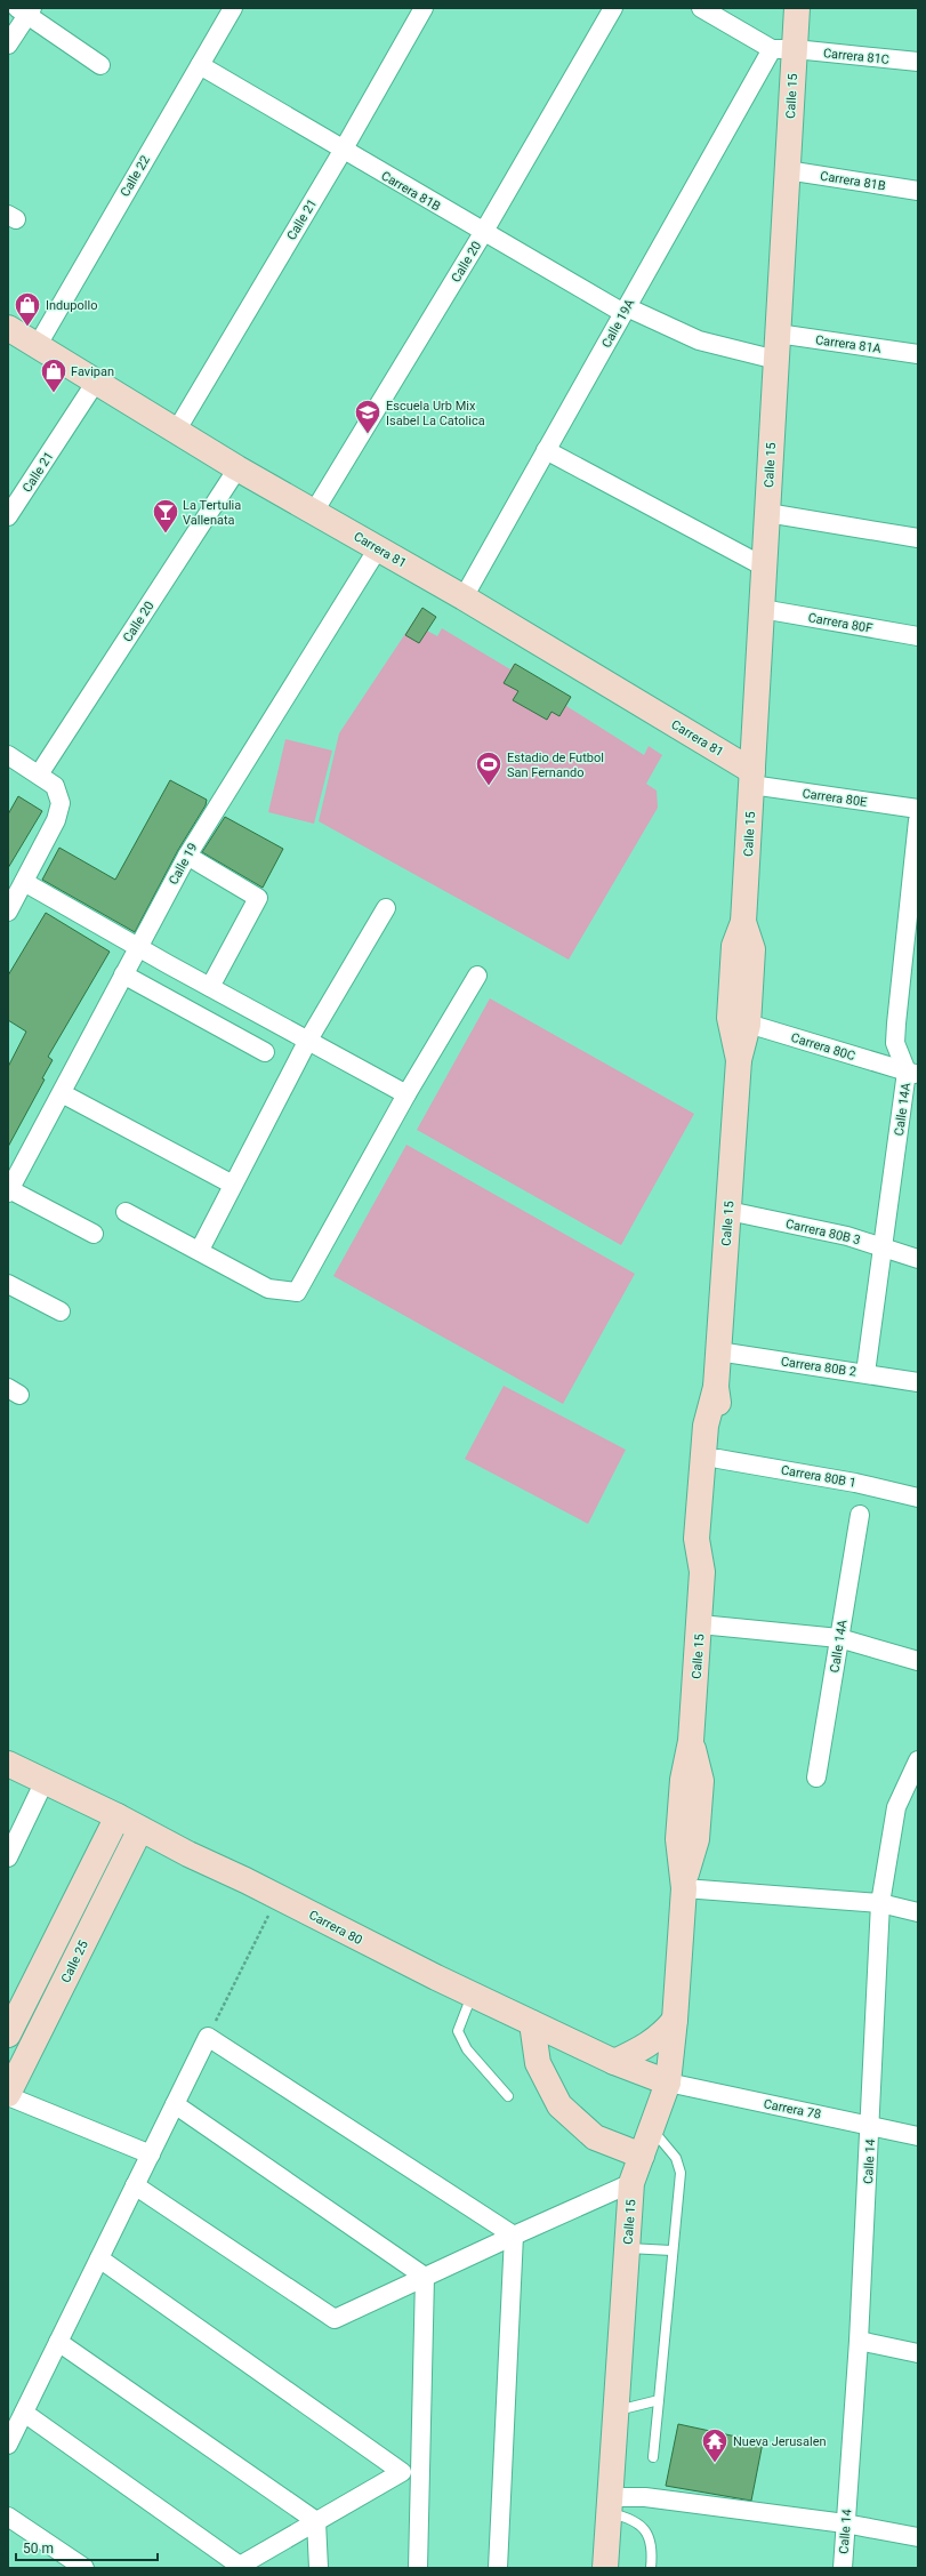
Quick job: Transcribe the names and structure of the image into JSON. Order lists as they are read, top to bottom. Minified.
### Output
{"streets":{"street":["Carrera 81C","Calle 15","Calle 22","Carrera 81B","Calle 21","Calle 20","Calle 19A","Carrera 81A","Carrera 81","Carrera 80F","Carrera 80E","Calle 19","Carrera 80C","Calle 14A","Carrera 80B 3","Carrera 80B 2","Carrera 80B 1","Carrera 80","Calle 25","Carrera 78","Calle 14"]},"crossings":[["Carrera 81C","Calle 15"],["Carrera 81C","Calle 19A"],["Calle 15","Carrera 81B"],["Calle 15","Calle 19A"],["Calle 15","Carrera 81A"],["Calle 15","Carrera 81"],["Calle 15","Carrera 80F"],["Calle 15","Carrera 80E"],["Calle 15","Carrera 80C"],["Calle 15","Carrera 80B 3"],["Calle 15","Carrera 80B 2"],["Calle 15","Carrera 80B 1"],["Calle 15","Carrera 80"],["Calle 15","Carrera 78"],["Calle 22","Carrera 81B"],["Calle 22","Carrera 81"],["Carrera 81B","Calle 21"],["Carrera 81B","Calle 20"],["Carrera 81B","Calle 19A"],["Calle 21","Carrera 81"],["Calle 20","Carrera 81"],["Calle 19A","Carrera 81"],["Carrera 81","Carrera 80E"],["Carrera 81","Calle 19"],["Carrera 80C","Calle 14A"],["Calle 14A","Carrera 80B 3"],["Calle 14A","Carrera 80B 2"],["Carrera 80","Calle 25"],["Carrera 80","Carrera 78"],["Carrera 78","Calle 14"]],"places":{"shop":["Indupollo","Favipan"],"school or university":["Escuela Urb Mix Isabel La Catolica"],"bar":["La Tertulia Vallenata"],"sports":["Estadio de Futbol San Fernando"],"temple":["Nueva Jerusalen"]},"scale_bar":"50 m"}
